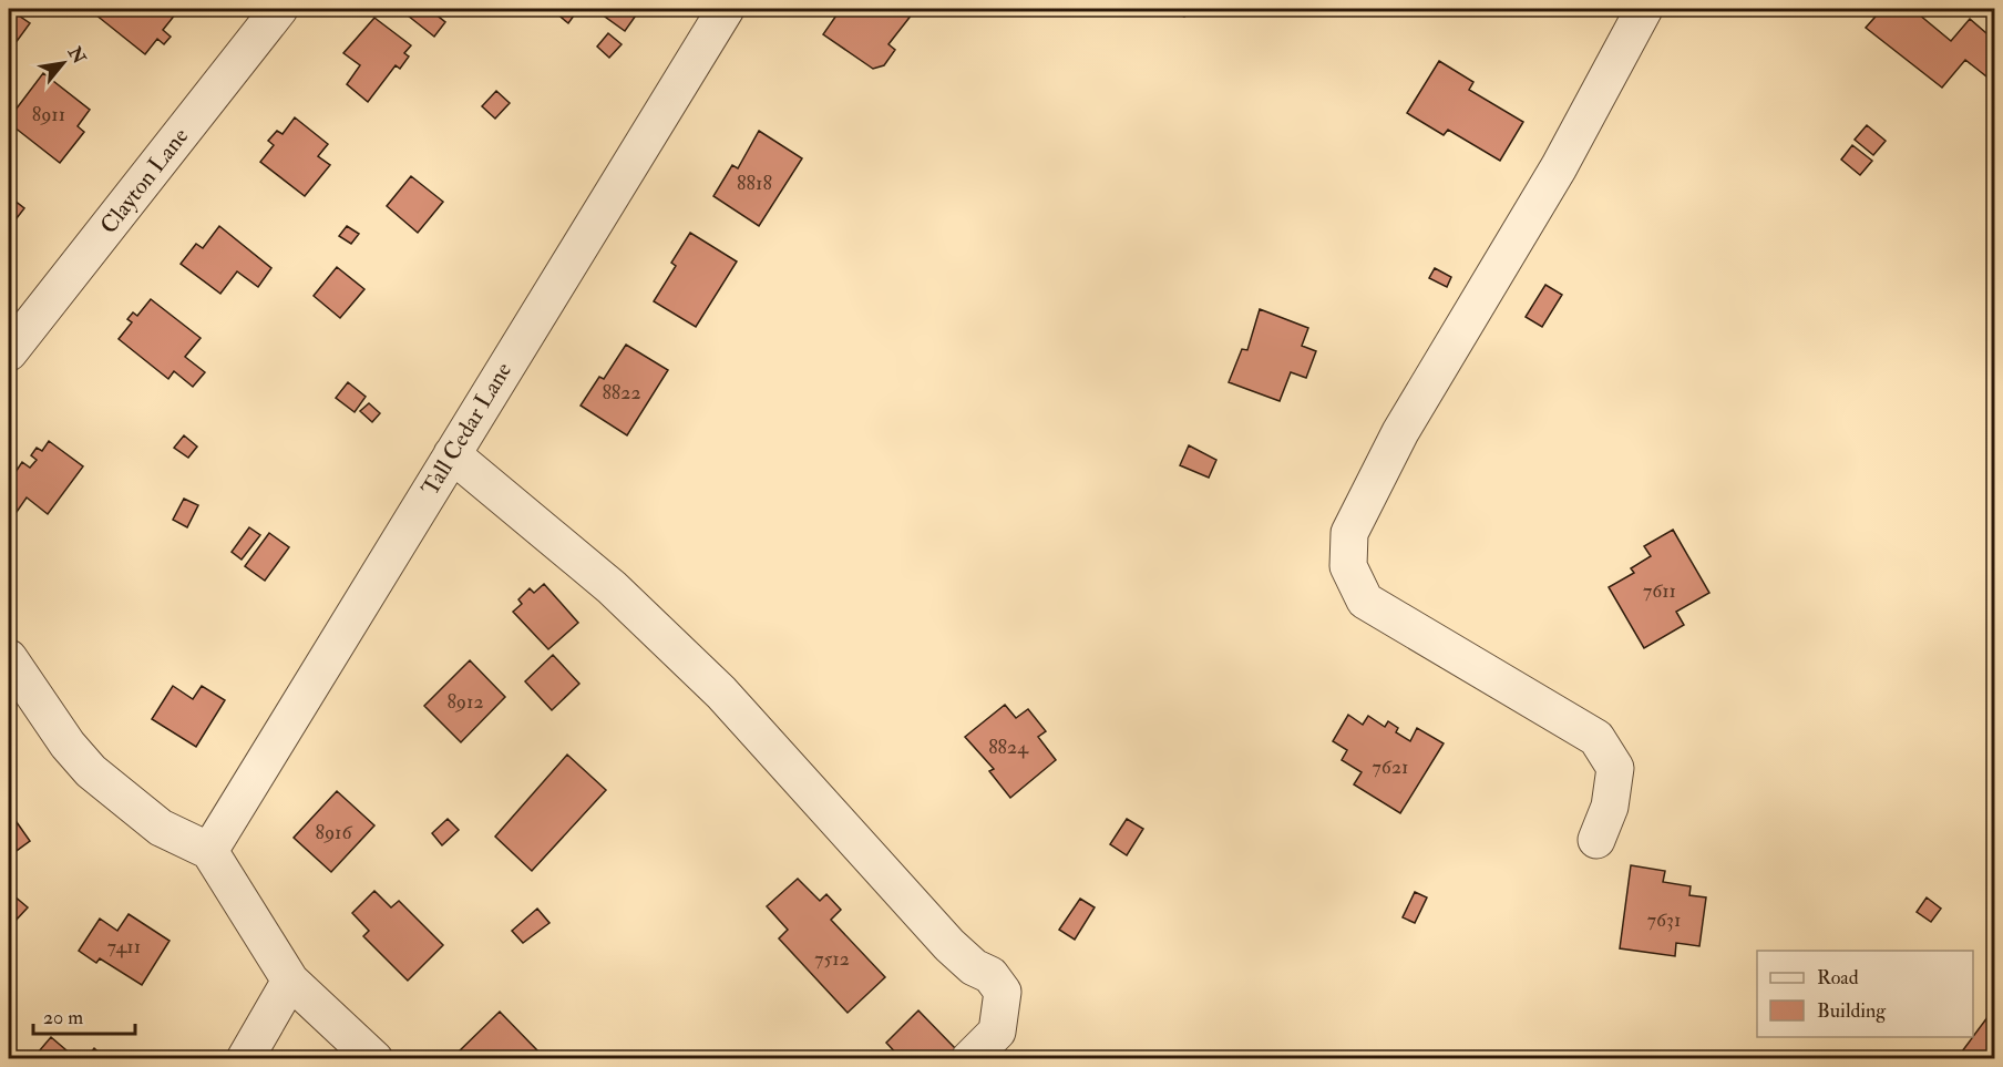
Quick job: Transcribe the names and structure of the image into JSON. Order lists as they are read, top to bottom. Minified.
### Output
{"streets":{"street":["Clayton Lane","Tall Cedar Lane"]},"house_numbers":["8911","8818","8822","7611","8912","8824","7621","8916","7631","7411","7512"],"legend":["Road","Building"],"scale_bar":"20 m","north":"top right"}
